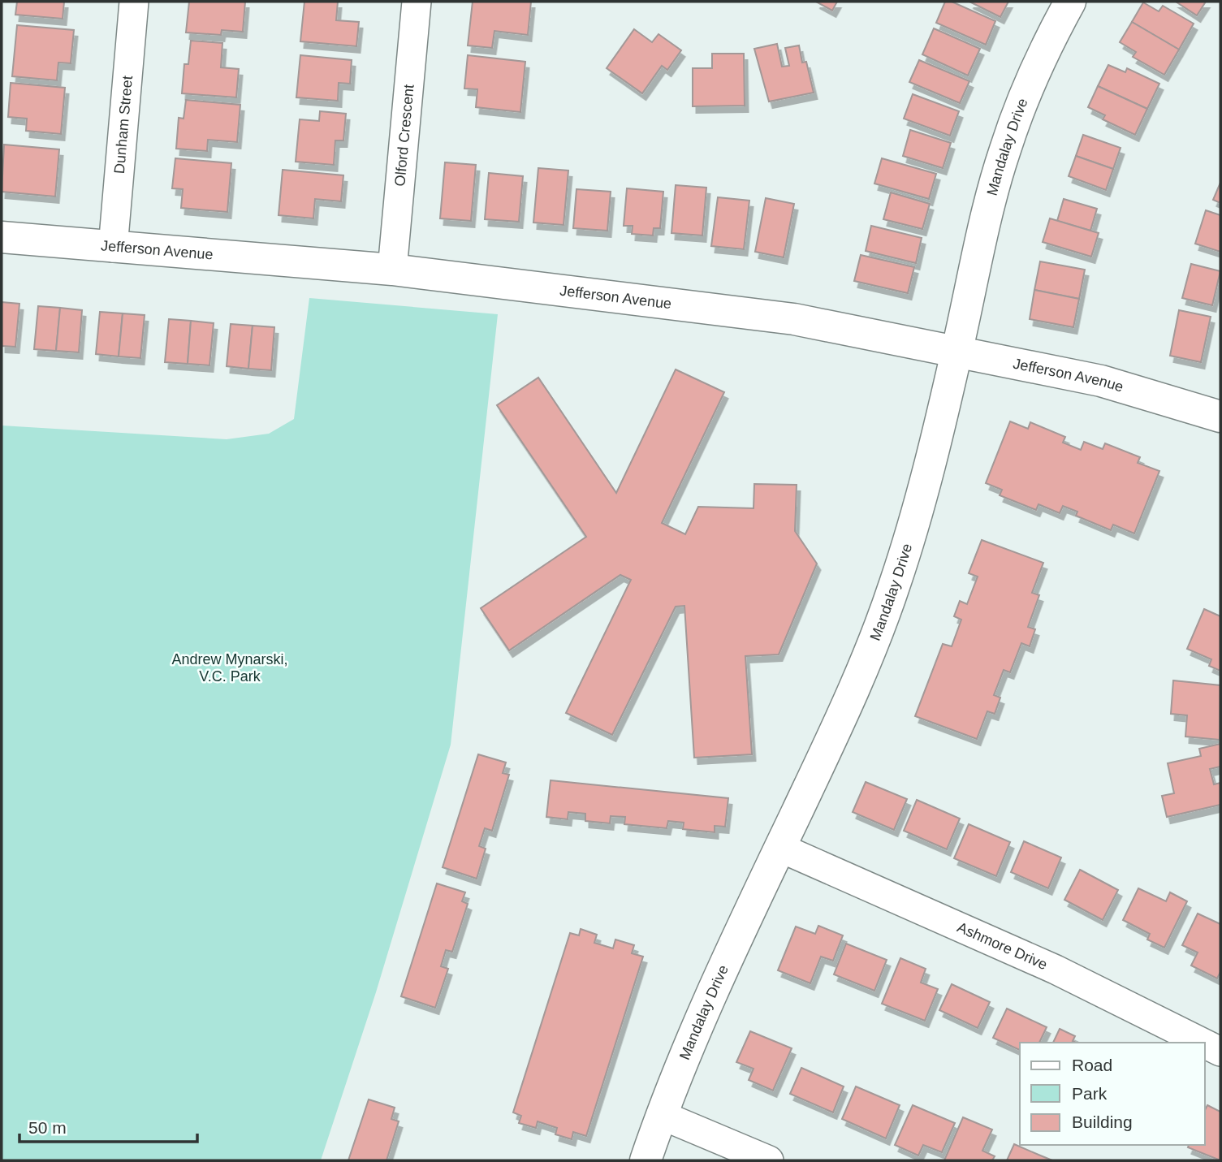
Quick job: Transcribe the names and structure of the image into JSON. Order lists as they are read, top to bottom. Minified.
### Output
{"streets":{"street":["Dunham Street","Olford Crescent","Mandalay Drive","Jefferson Avenue","Ashmore Drive"]},"crossings":[["Dunham Street","Jefferson Avenue"],["Olford Crescent","Jefferson Avenue"],["Mandalay Drive","Jefferson Avenue"],["Mandalay Drive","Ashmore Drive"]],"parks":["Andrew Mynarski, V.C. Park"],"legend":["Road","Park","Building"],"scale_bar":"50 m"}
